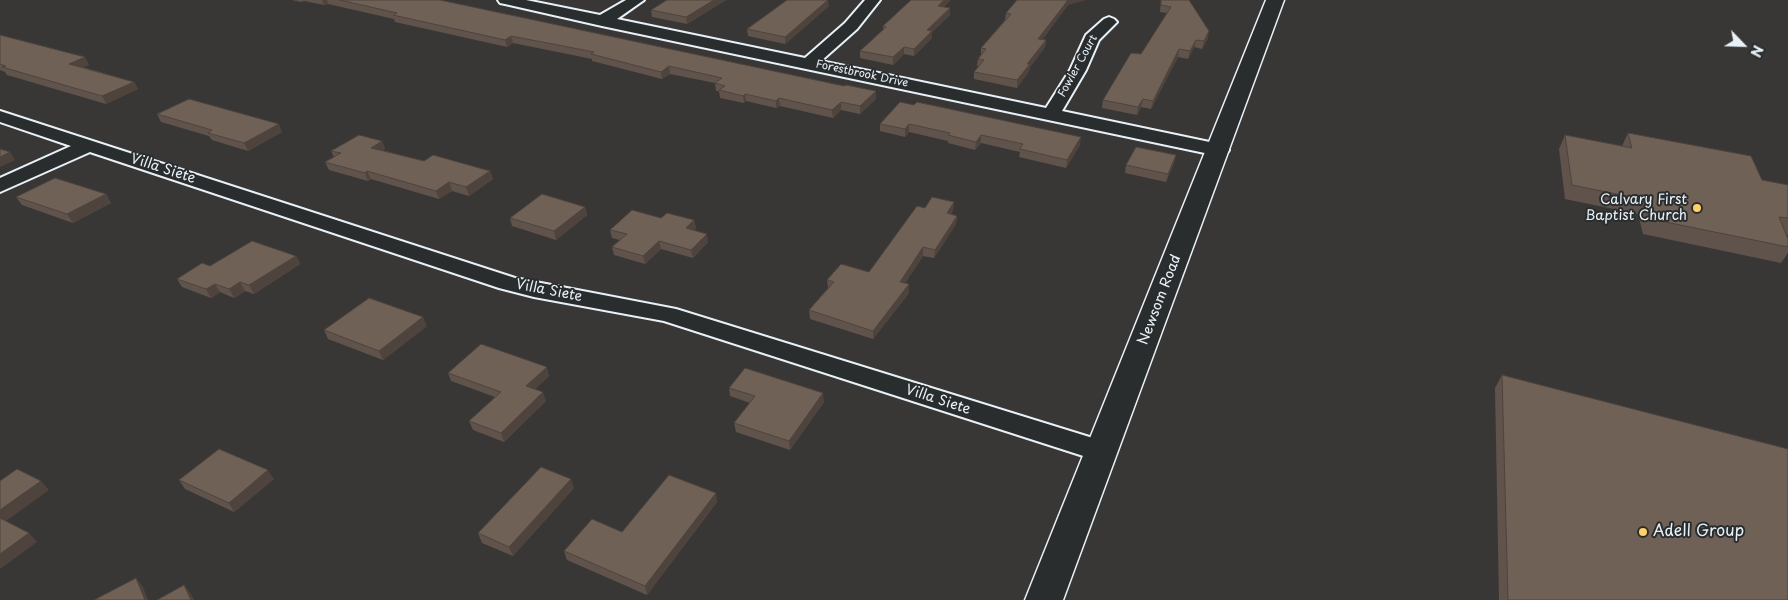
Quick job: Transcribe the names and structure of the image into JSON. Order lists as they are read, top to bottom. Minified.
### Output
{"streets":{"street":["Fowler Court","Forestbrook Drive","Villa Siete","Newsom Road"]},"crossings":[["Fowler Court","Forestbrook Drive"],["Forestbrook Drive","Newsom Road"],["Villa Siete","Newsom Road"]],"places":["Calvary First Baptist Church","Adell Group"],"north":"bottom right"}
